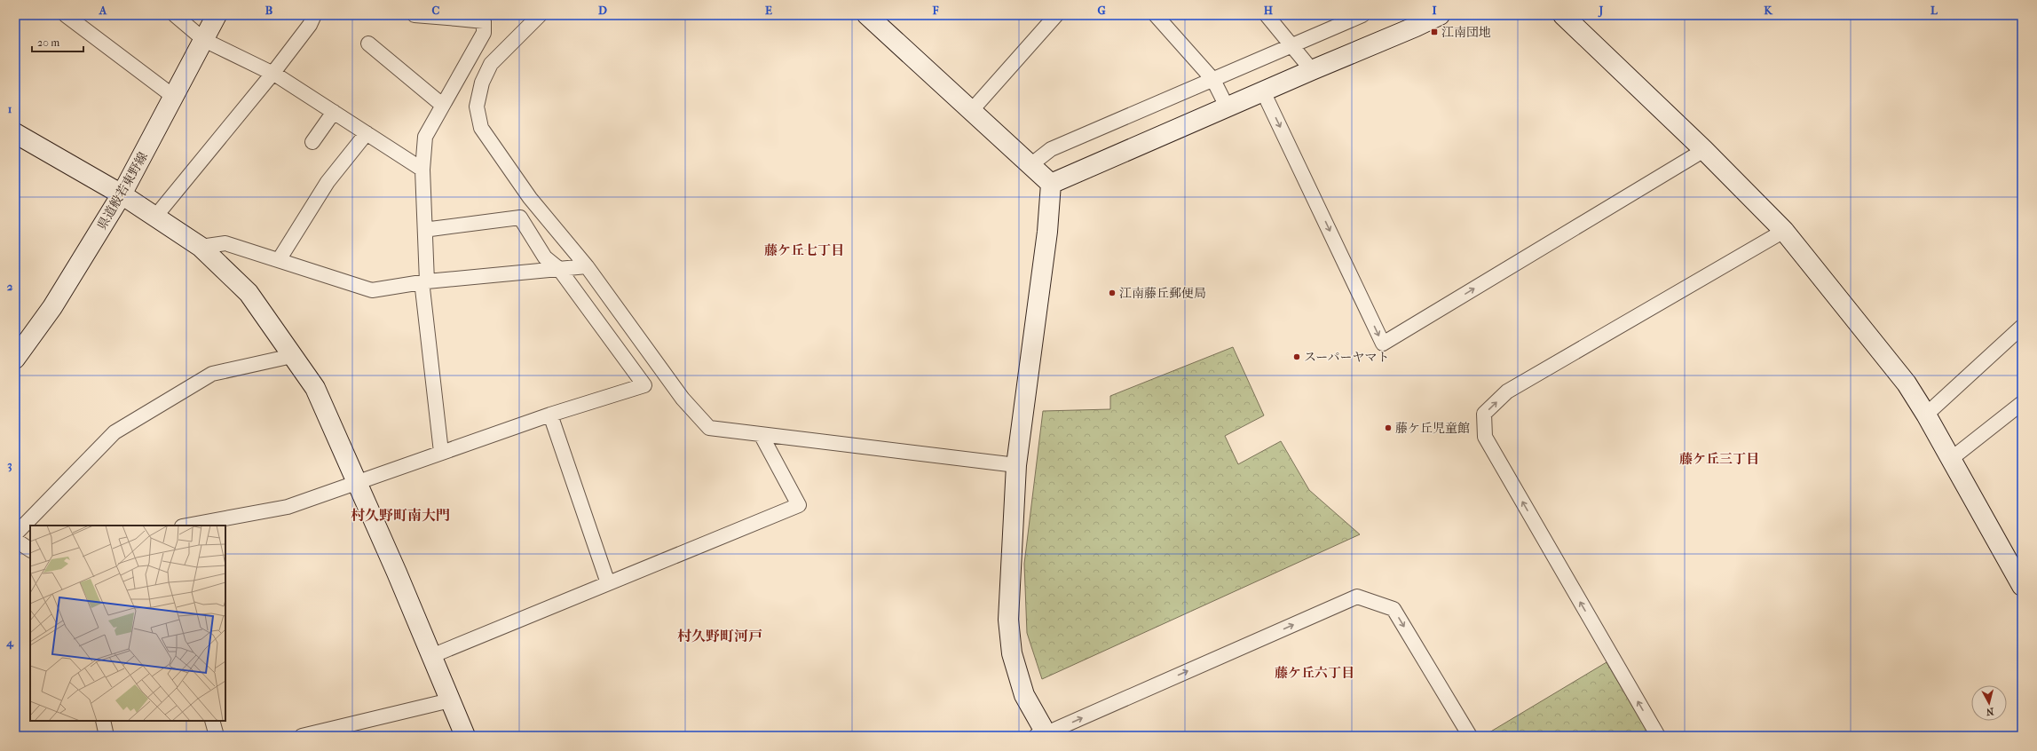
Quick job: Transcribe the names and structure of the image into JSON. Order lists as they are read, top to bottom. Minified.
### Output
{"streets":{"street":["県道般若東野線"]},"districts":["藤ケ丘七丁目","藤ケ丘三丁目","村久野町南大門","村久野町河戸","藤ケ丘六丁目"],"places":{"transit":["江南団地"],"other":["江南藤丘郵便局","スーパーヤマト","藤ケ丘児童館"]},"scale_bar":"20 m","north":"bottom","grid":{"columns":["A","B","C","D","E","F","G","H","I","J","K","L"],"rows":["1","2","3","4"]}}
